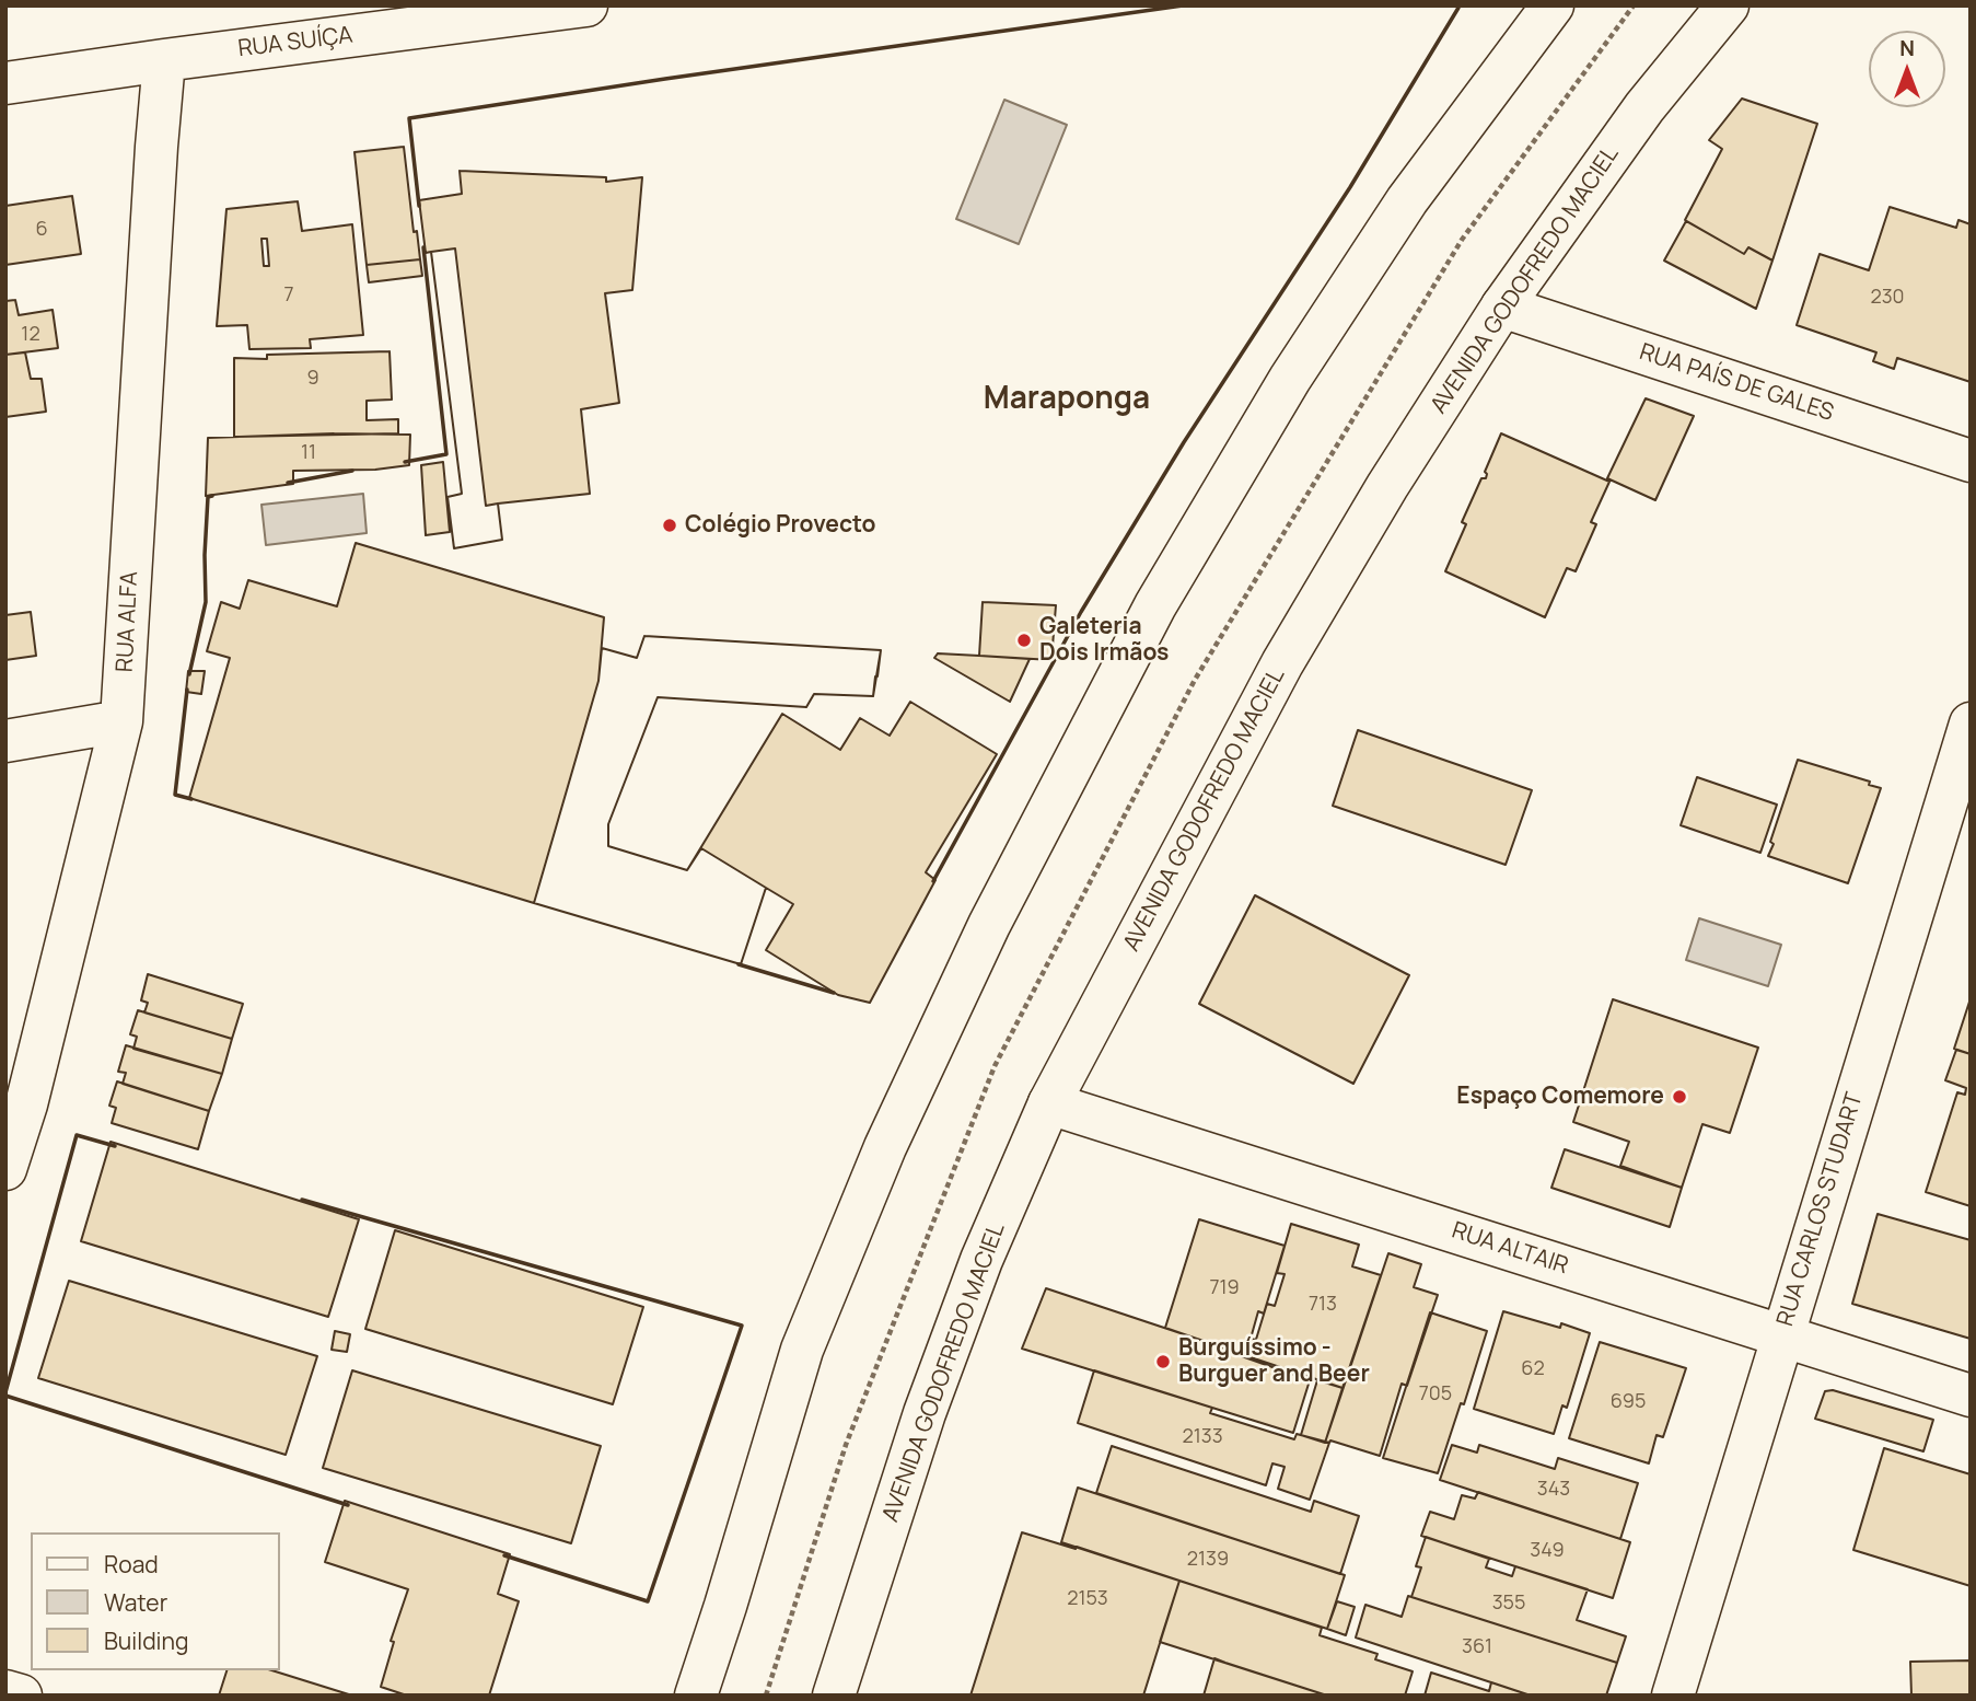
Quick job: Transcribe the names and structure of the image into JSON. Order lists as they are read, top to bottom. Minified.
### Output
{"streets":{"street":["RUA SUÍÇA","AVENIDA GODOFREDO MACIEL","RUA PAÍS DE GALES","RUA ALFA","RUA CARLOS STUDART","RUA ALTAIR"]},"crossings":[["RUA SUÍÇA","RUA ALFA"],["AVENIDA GODOFREDO MACIEL","RUA PAÍS DE GALES"],["AVENIDA GODOFREDO MACIEL","RUA ALTAIR"],["RUA CARLOS STUDART","RUA ALTAIR"]],"districts":["Maraponga"],"places":["Colégio Provecto","Galeteria Dois Irmãos","Espaço Comemore","Burguíssimo - Burguer and Beer"],"house_numbers":["6","7","230","12","9","11","719","713","62","705","695","2133","343","349","2139","2153","355","361"],"legend":["Road","Water","Building"],"north":"top"}
